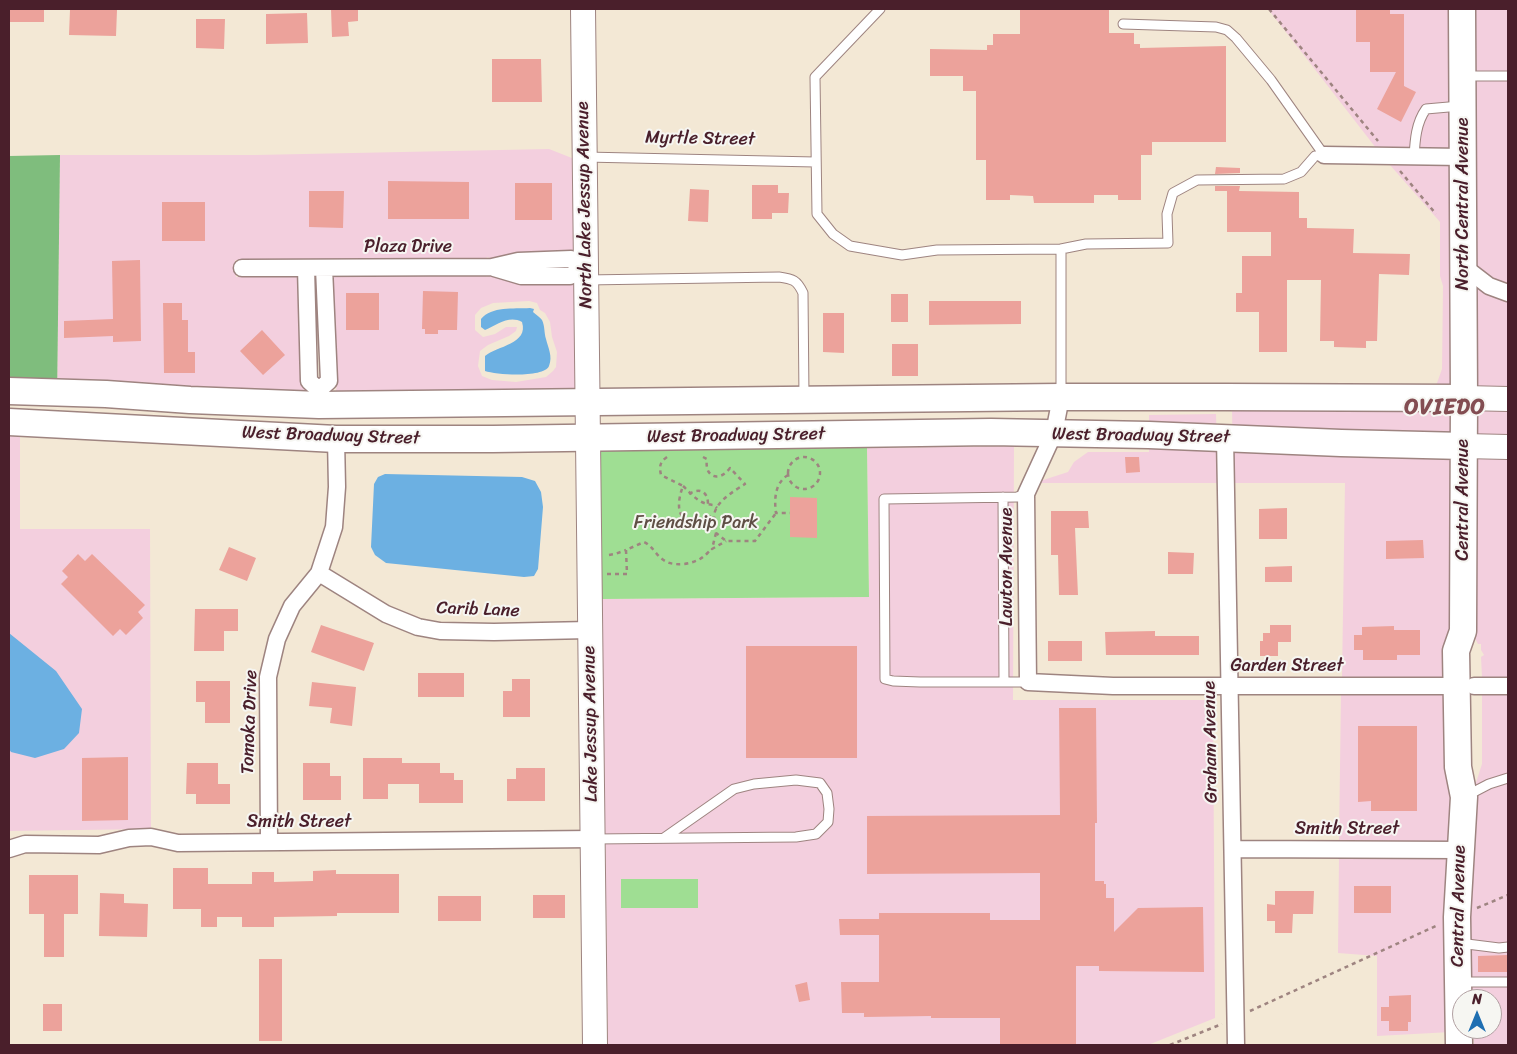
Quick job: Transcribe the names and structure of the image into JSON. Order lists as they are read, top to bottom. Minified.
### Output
{"streets":{"main road":["North Central Avenue","West Broadway Street","Central Avenue"],"street":["North Lake Jessup Avenue","Plaza Drive","Lawton Avenue","Carib Lane","Garden Street","Tomoka Drive","Lake Jessup Avenue","Graham Avenue","Smith Street"],"lane":["Myrtle Street"]},"crossings":[["Myrtle Street","North Lake Jessup Avenue"],["North Central Avenue","West Broadway Street"],["North Central Avenue","Central Avenue"],["North Lake Jessup Avenue","Plaza Drive"],["North Lake Jessup Avenue","West Broadway Street"],["North Lake Jessup Avenue","Lake Jessup Avenue"],["West Broadway Street","Central Avenue"],["West Broadway Street","Lawton Avenue"],["West Broadway Street","Tomoka Drive"],["West Broadway Street","Lake Jessup Avenue"],["West Broadway Street","Graham Avenue"],["Central Avenue","Garden Street"],["Central Avenue","Smith Street"],["Lawton Avenue","Garden Street"],["Carib Lane","Tomoka Drive"],["Carib Lane","Lake Jessup Avenue"],["Garden Street","Graham Avenue"],["Tomoka Drive","Smith Street"],["Lake Jessup Avenue","Smith Street"],["Graham Avenue","Smith Street"]],"districts":["OVIEDO"],"parks":["Friendship Park"],"north":"top"}
